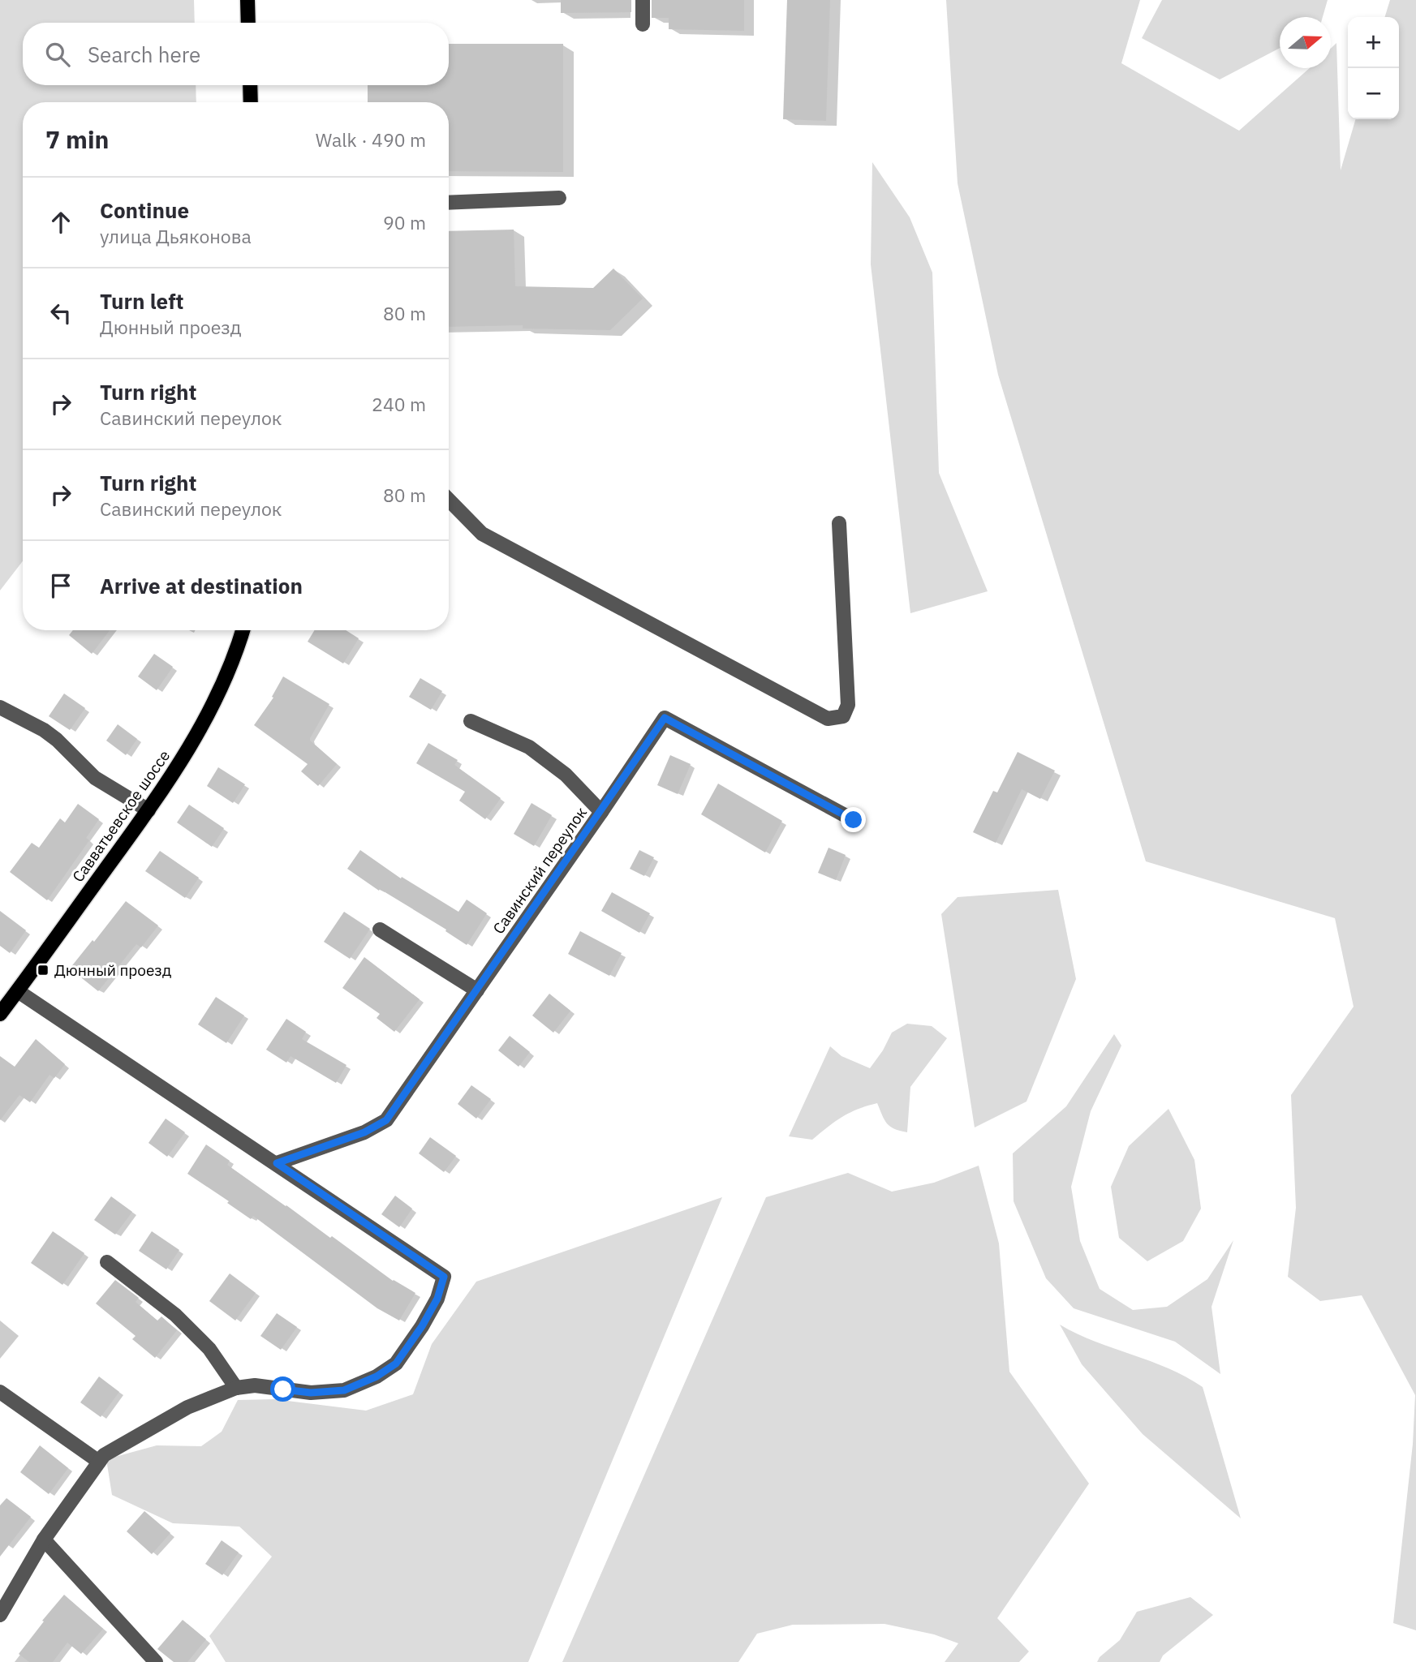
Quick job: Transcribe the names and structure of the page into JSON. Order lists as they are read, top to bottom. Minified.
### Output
{"streets":{"main road":["Савватьевское шоссе"],"street":["Савинский переулок"]},"places":{"transit":["Дюнный проезд"]},"north":"right","page":{"map_buttons":["+","−"],"search":"Search here","heading":["7 min","Walk · 490 m"],"list":[["Continue","улица Дьяконова","90 m"],["Turn left","Дюнный проезд","80 m"],["Turn right","Савинский переулок","240 m"],["Turn right","Савинский переулок","80 m"],"Arrive at destination"]}}
